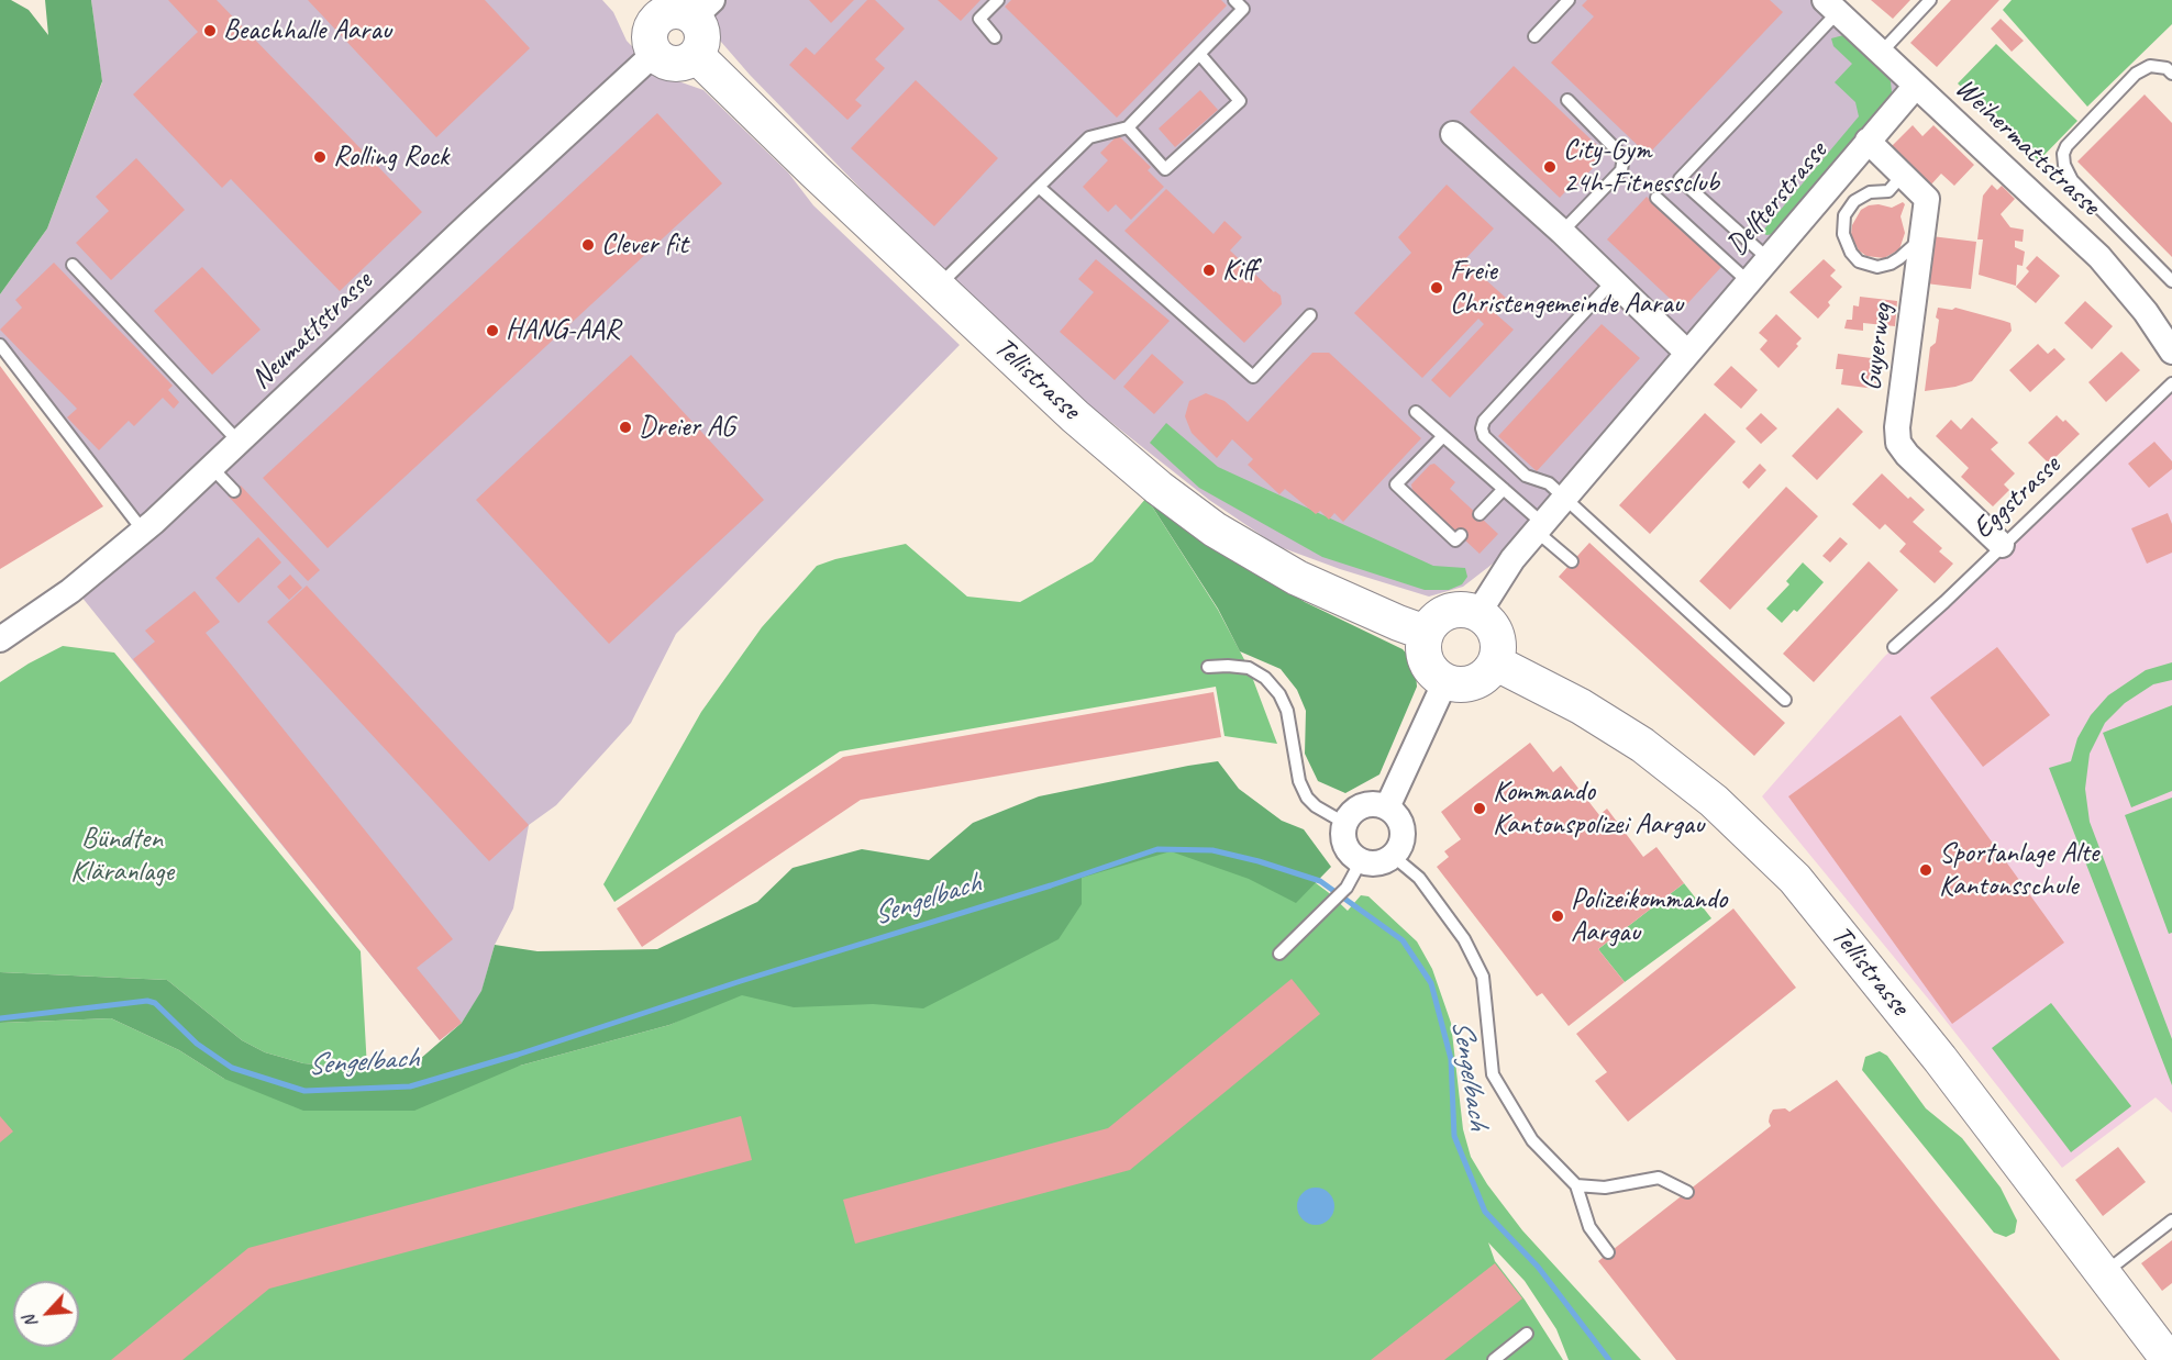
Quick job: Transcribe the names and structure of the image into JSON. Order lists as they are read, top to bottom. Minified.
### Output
{"streets":{"main road":["Tellistrasse"],"street":["Weihermattstrasse","Delfterstrasse","Neumattstrasse","Guyerweg"],"lane":["Eggstrasse"]},"crossings":[["Weihermattstrasse","Delfterstrasse"],["Delfterstrasse","Guyerweg"],["Delfterstrasse","Tellistrasse"],["Guyerweg","Eggstrasse"]],"water":["Sengelbach"],"parks":["Bündten Kläranlage"],"places":["Beachhalle Aarau","Rolling Rock","City-Gym 24h-Fitnessclub","Clever fit","Kiff","Freie Christengemeinde Aarau","HANG-AAR","Dreier AG","Kommando Kantonspolizei Aargau","Sportanlage Alte Kantonsschule","Polizeikommando Aargau"],"north":"bottom left"}
